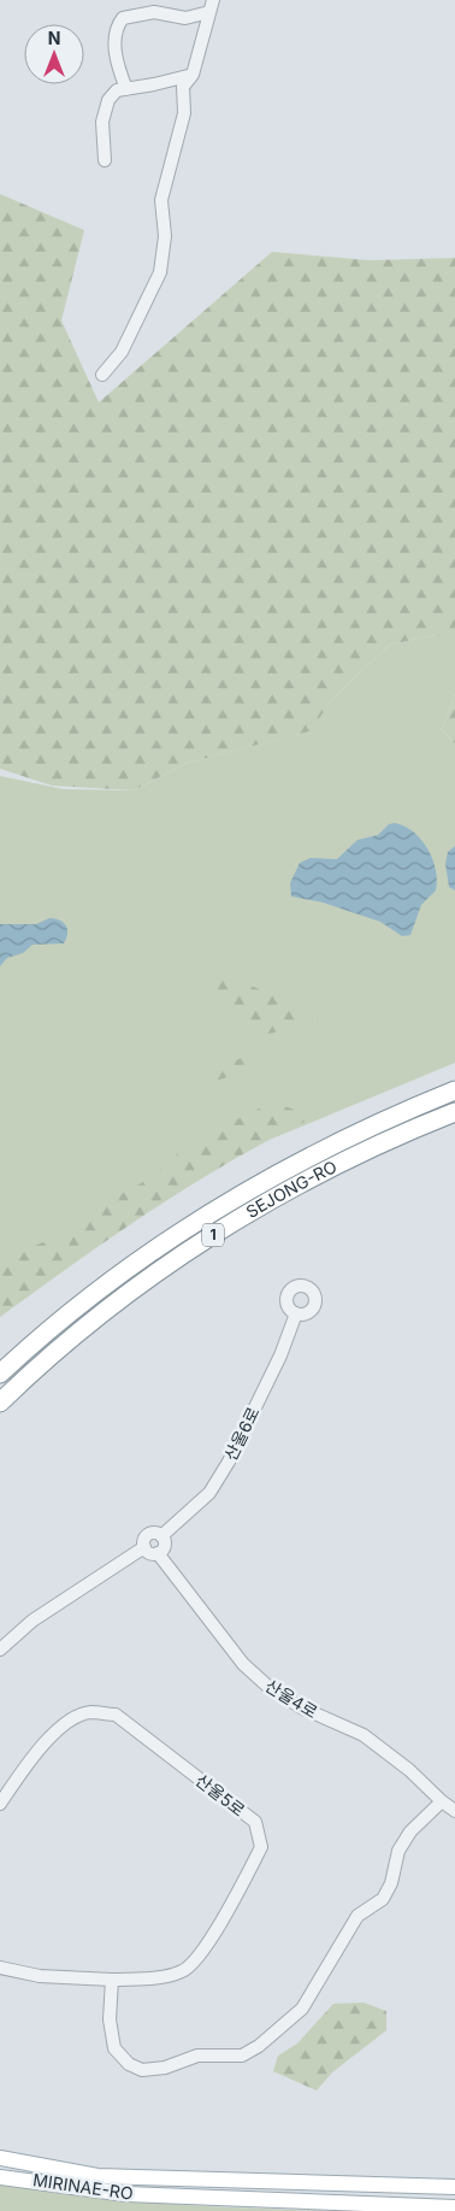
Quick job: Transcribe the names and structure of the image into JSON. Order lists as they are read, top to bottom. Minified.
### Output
{"streets":{"highway":["SEJONG-RO","1"],"main road":["MIRINAE-RO"],"street":["산울6로","산울4로","산울5로"]},"crossings":[["산울6로","산울4로"]],"north":"top"}
